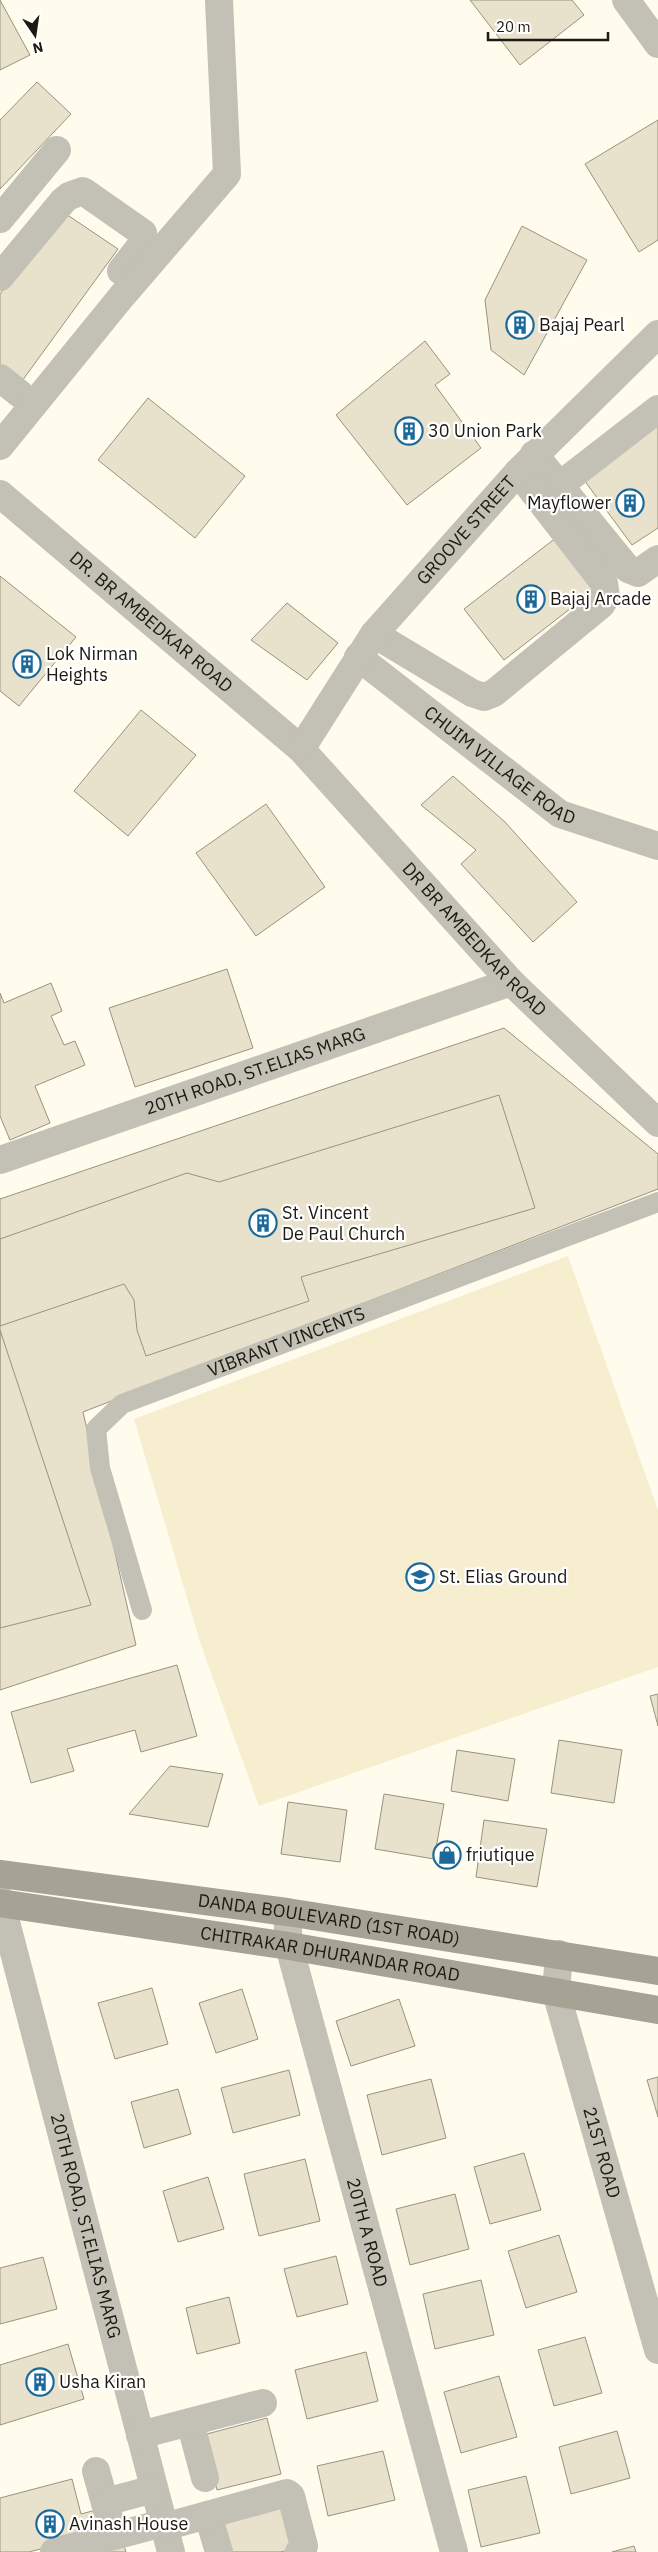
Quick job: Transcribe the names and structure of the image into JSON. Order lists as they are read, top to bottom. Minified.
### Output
{"streets":{"main road":["DANDA BOULEVARD (1ST ROAD)","CHITRAKAR DHURANDAR ROAD"],"street":["GROOVE STREET","DR. BR AMBEDKAR ROAD","CHUIM VILLAGE ROAD","DR BR AMBEDKAR ROAD","20TH ROAD, ST.ELIAS MARG","21ST ROAD","20TH A ROAD"],"lane":["VIBRANT VINCENTS"]},"crossings":[["GROOVE STREET","DR. BR AMBEDKAR ROAD"],["GROOVE STREET","CHUIM VILLAGE ROAD"],["GROOVE STREET","DR BR AMBEDKAR ROAD"],["DR. BR AMBEDKAR ROAD","DR BR AMBEDKAR ROAD"],["DR BR AMBEDKAR ROAD","20TH ROAD, ST.ELIAS MARG"],["20TH ROAD, ST.ELIAS MARG","CHITRAKAR DHURANDAR ROAD"],["DANDA BOULEVARD (1ST ROAD)","21ST ROAD"],["DANDA BOULEVARD (1ST ROAD)","20TH A ROAD"],["CHITRAKAR DHURANDAR ROAD","21ST ROAD"],["CHITRAKAR DHURANDAR ROAD","20TH A ROAD"]],"places":{"building":["Bajaj Pearl","30 Union Park","Mayflower","Bajaj Arcade","Lok Nirman Heights","St. Vincent De Paul Church","Usha Kiran","Avinash House"],"school or university":["St. Elias Ground"],"shop":["friutique"]},"scale_bar":"20 m","north":"bottom"}
